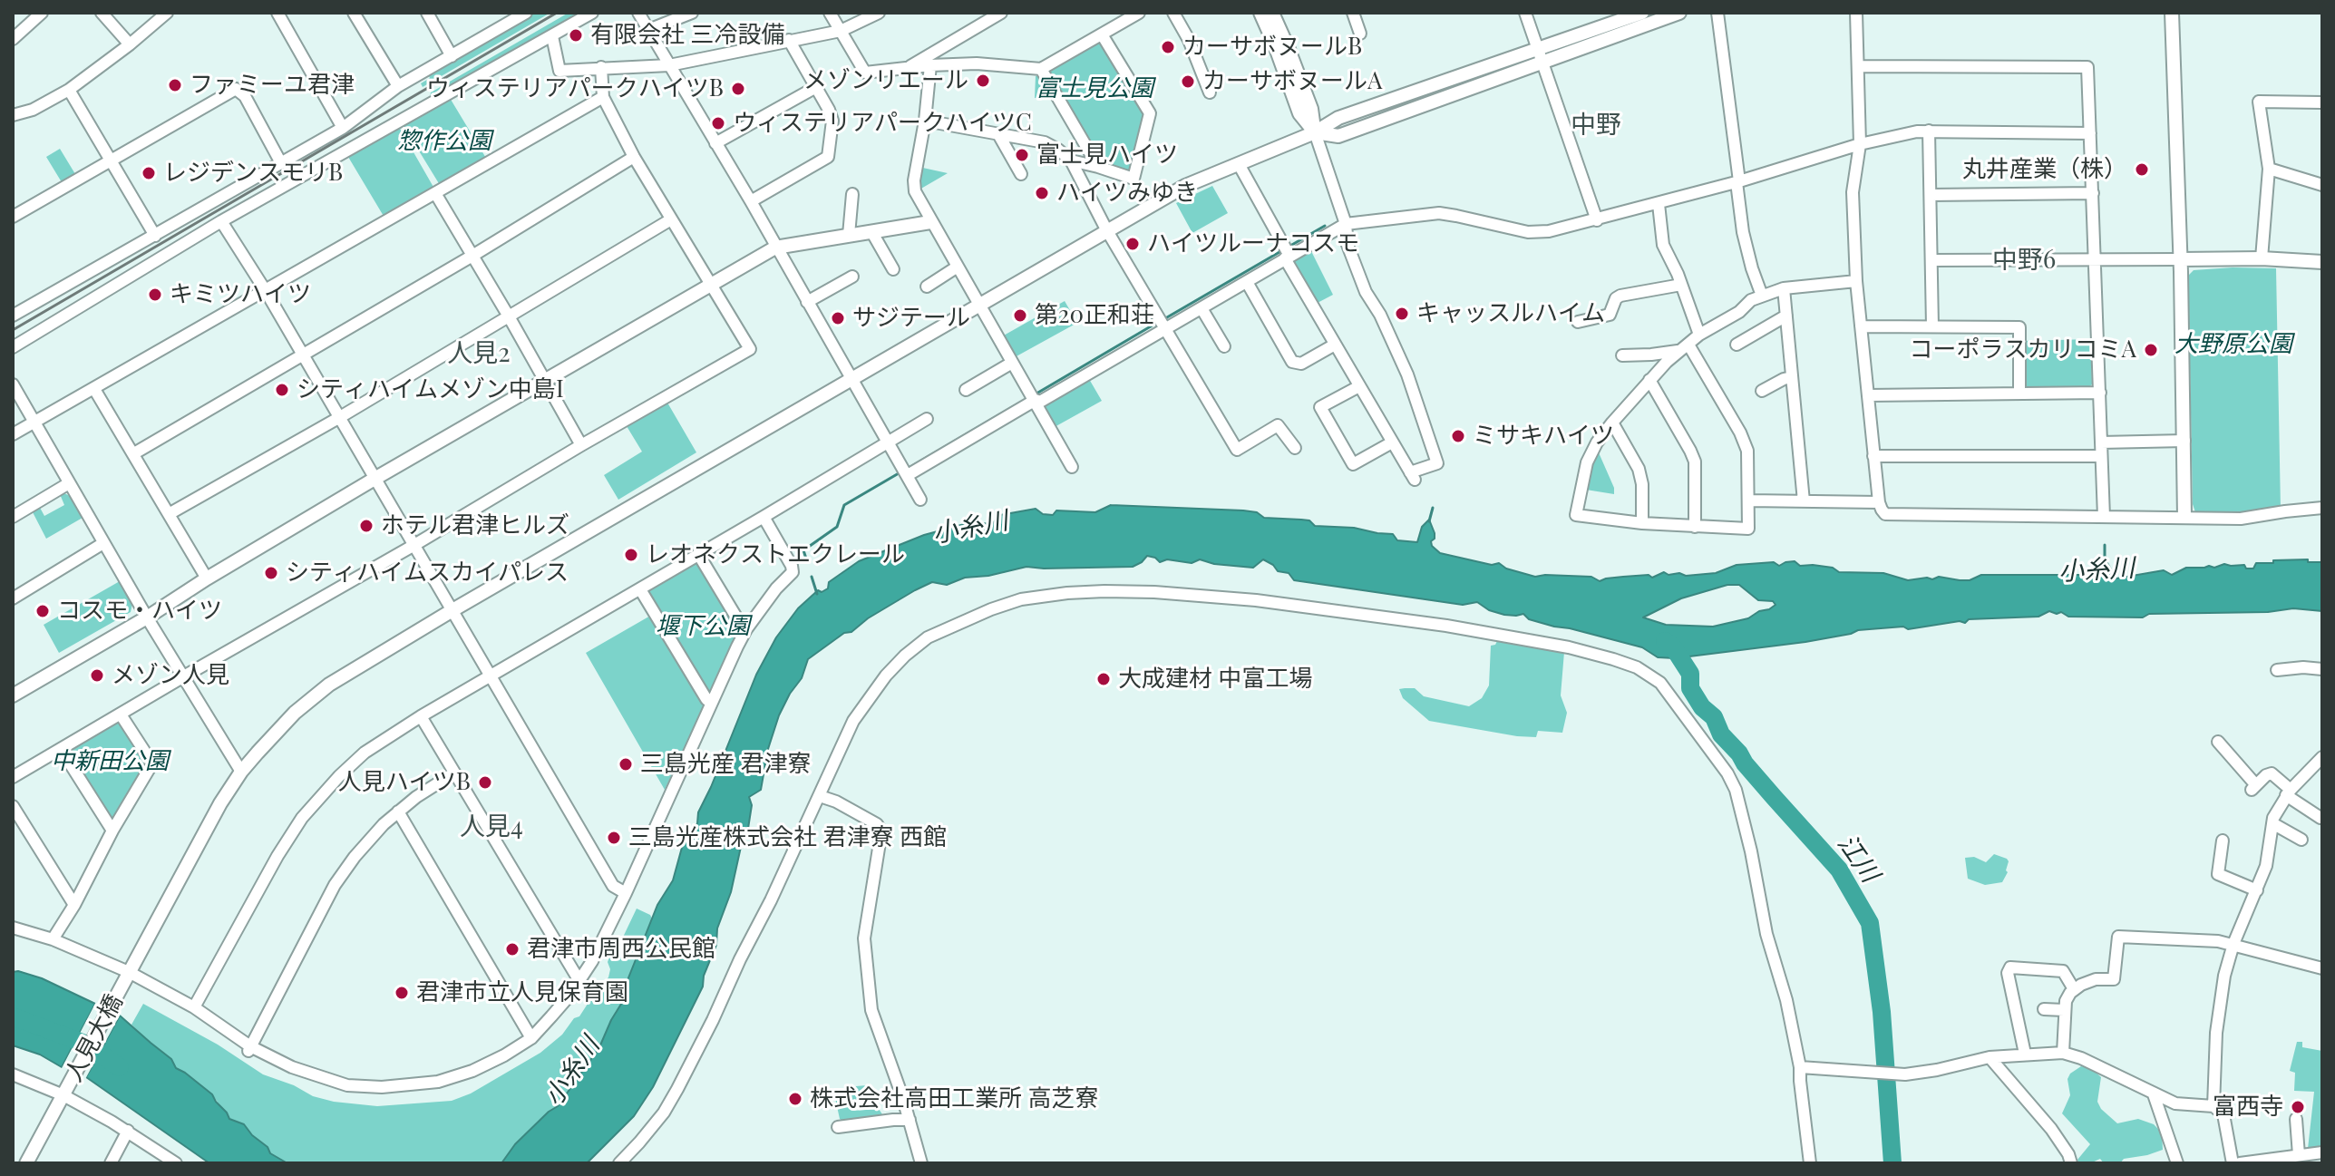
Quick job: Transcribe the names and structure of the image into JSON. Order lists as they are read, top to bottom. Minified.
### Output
{"streets":{"street":["人見大橋"]},"districts":["中野","中野6","人見2","人見4"],"water":["小糸川","江川"],"parks":["富士見公園","惣作公園","大野原公園","堰下公園","中新田公園"],"places":["有限会社 三冷設備","カーサボヌールB","メゾンリエール","カーサボヌールA","ファミーユ君津","ウィステリアパークハイツB","ウィステリアパークハイツC","富士見ハイツ","丸井産業（株）","レジデンスモリB","ハイツみゆき","ハイツルーナコスモ","キミツハイツ","キャッスルハイム","第20正和荘","サジテール","コーポラスカリコミA","シティハイムメゾン中島I","ミサキハイツ","ホテル君津ヒルズ","レオネクストエクレール","シティハイムスカイパレス","コスモ・ハイツ","メゾン人見","大成建材 中富工場","三島光産 君津寮","人見ハイツB","三島光産株式会社 君津寮 西館","君津市周西公民館","君津市立人見保育園","株式会社高田工業所 高芝寮","富西寺"]}
